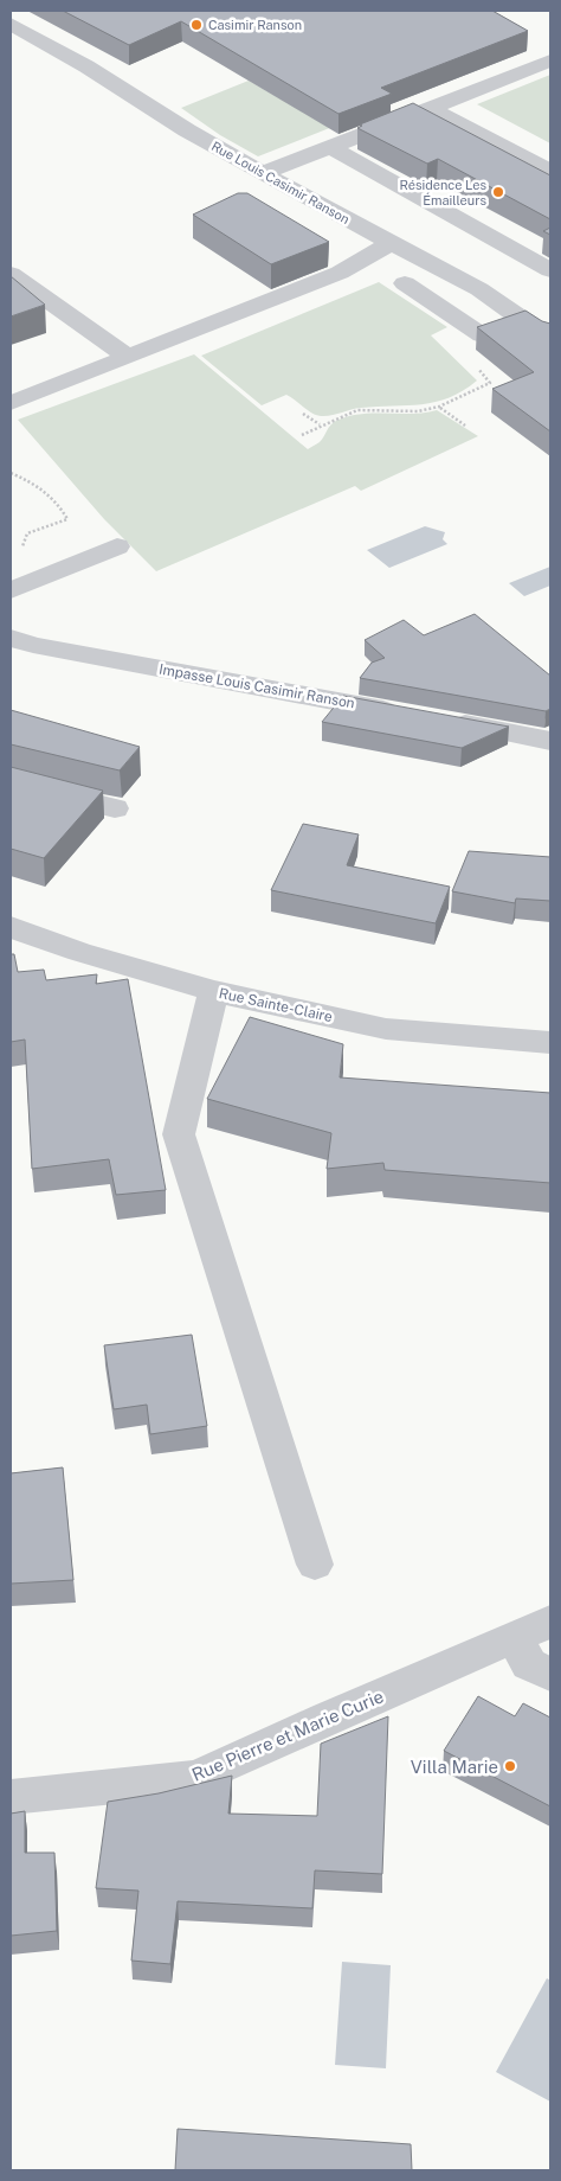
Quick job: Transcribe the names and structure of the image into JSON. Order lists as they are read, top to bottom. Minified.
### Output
{"streets":{"street":["Rue Louis Casimir Ranson","Impasse Louis Casimir Ranson","Rue Sainte-Claire","Rue Pierre et Marie Curie"]},"places":["Casimir Ranson","Résidence Les Émailleurs","Villa Marie"]}
